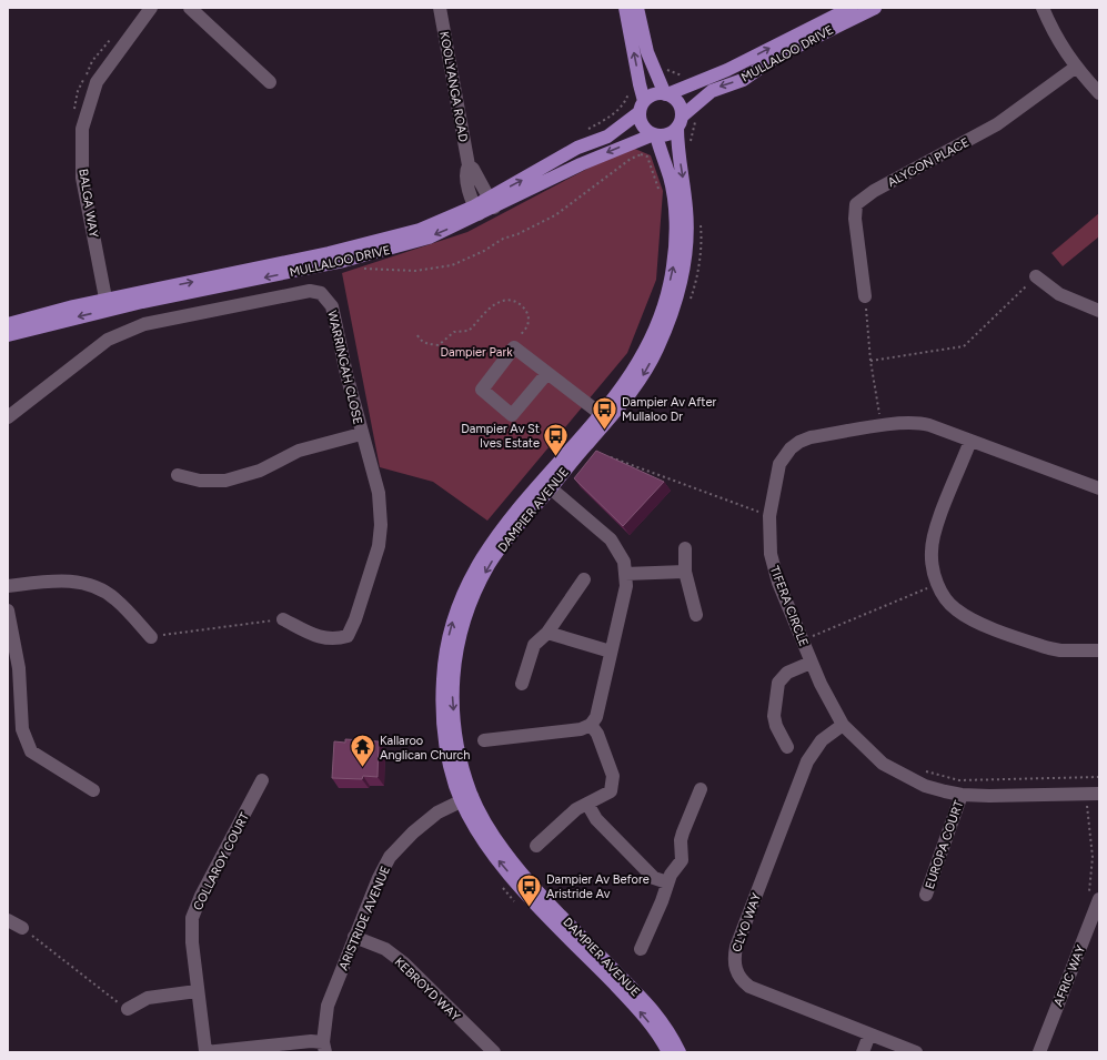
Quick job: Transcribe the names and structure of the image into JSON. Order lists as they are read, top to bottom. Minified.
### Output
{"streets":{"main road":["MULLALOO DRIVE","DAMPIER AVENUE"],"street":["KOOLYANGA ROAD","ALYCON PLACE","BALGA WAY","WARRINGAH CLOSE","TIFERA CIRCLE","EUROPA COURT","COLLAROY COURT","ARISTRIDE AVENUE","CLYO WAY","AFRIC WAY","KEBROYD WAY"]},"crossings":[["MULLALOO DRIVE","KOOLYANGA ROAD"],["MULLALOO DRIVE","BALGA WAY"],["MULLALOO DRIVE","DAMPIER AVENUE"],["DAMPIER AVENUE","ARISTRIDE AVENUE"],["TIFERA CIRCLE","EUROPA COURT"],["TIFERA CIRCLE","CLYO WAY"],["ARISTRIDE AVENUE","KEBROYD WAY"]],"parks":["Dampier Park"],"places":{"bus stop":["Dampier Av After Mullaloo Dr","Dampier Av St Ives Estate","Dampier Av Before Aristride Av"],"temple":["Kallaroo Anglican Church"]}}
